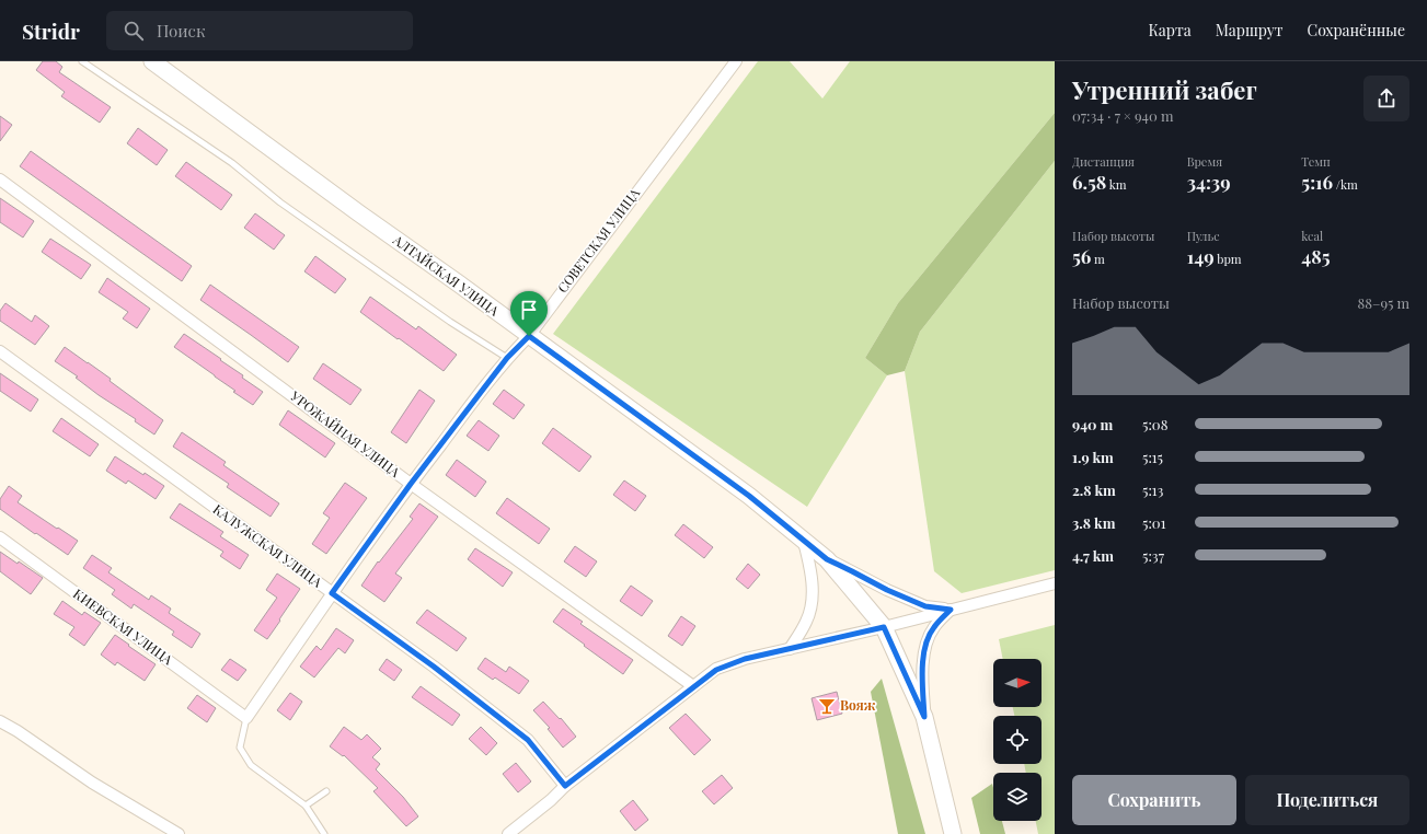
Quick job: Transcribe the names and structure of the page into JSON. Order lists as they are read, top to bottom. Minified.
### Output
{"streets":{"main road":["АЛТАЙСКАЯ УЛИЦА"],"street":["СОВЕТСКАЯ УЛИЦА","УРОЖАЙНАЯ УЛИЦА","КАЛУЖСКАЯ УЛИЦА","КИЕВСКАЯ УЛИЦА"]},"crossings":[["СОВЕТСКАЯ УЛИЦА","АЛТАЙСКАЯ УЛИЦА"],["СОВЕТСКАЯ УЛИЦА","УРОЖАЙНАЯ УЛИЦА"],["СОВЕТСКАЯ УЛИЦА","КАЛУЖСКАЯ УЛИЦА"],["СОВЕТСКАЯ УЛИЦА","КИЕВСКАЯ УЛИЦА"]],"places":{"bar":["Вояж"]},"north":"right","page":{"header":"Stridr","search":"Поиск","nav":["Карта","Маршрут","Сохранённые"],"heading":["Утренний забег","07:34 · 7 × 940 m"],"stats":[["Дистанция","6.58 km"],["Время","34:39"],["Темп","5:16 /km"],["Набор высоты","56 m"],["Пульс","149 bpm"],["kcal","485"]],"chart":["Набор высоты","88–95 m"],"list":[{"name":"940 m","note":"5:08"},{"name":"1.9 km","note":"5:15"},{"name":"2.8 km","note":"5:13"},{"name":"3.8 km","note":"5:01"},{"name":"4.7 km","note":"5:37"}],"buttons":["Сохранить","Поделиться"]}}
